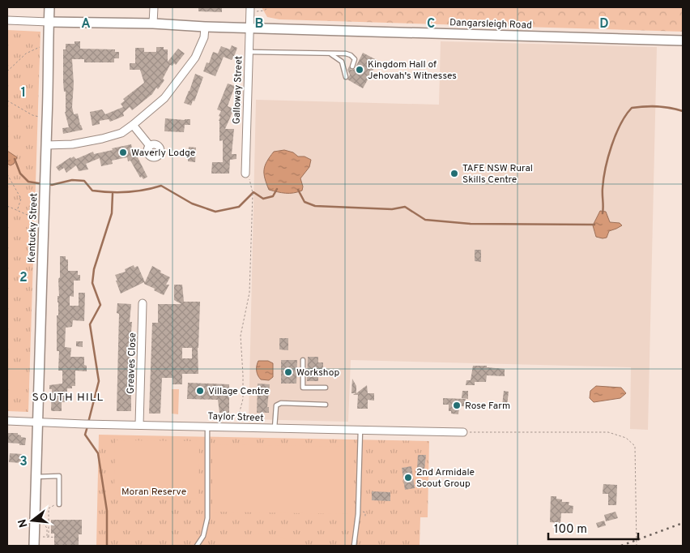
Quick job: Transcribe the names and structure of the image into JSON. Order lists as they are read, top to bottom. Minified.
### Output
{"streets":{"street":["Dangarsleigh Road","Galloway Street","Kentucky Street","Greaves Close","Taylor Street"]},"crossings":[["Dangarsleigh Road","Galloway Street"],["Dangarsleigh Road","Kentucky Street"],["Kentucky Street","Taylor Street"],["Greaves Close","Taylor Street"]],"districts":["SOUTH HILL"],"parks":["Moran Reserve"],"places":["Kingdom Hall of Jehovah's Witnesses","Waverly Lodge","TAFE NSW Rural Skills Centre","Workshop","Village Centre","Rose Farm","2nd Armidale Scout Group"],"scale_bar":"100 m","north":"left","grid":{"columns":["A","B","C","D"],"rows":["1","2","3"]}}
